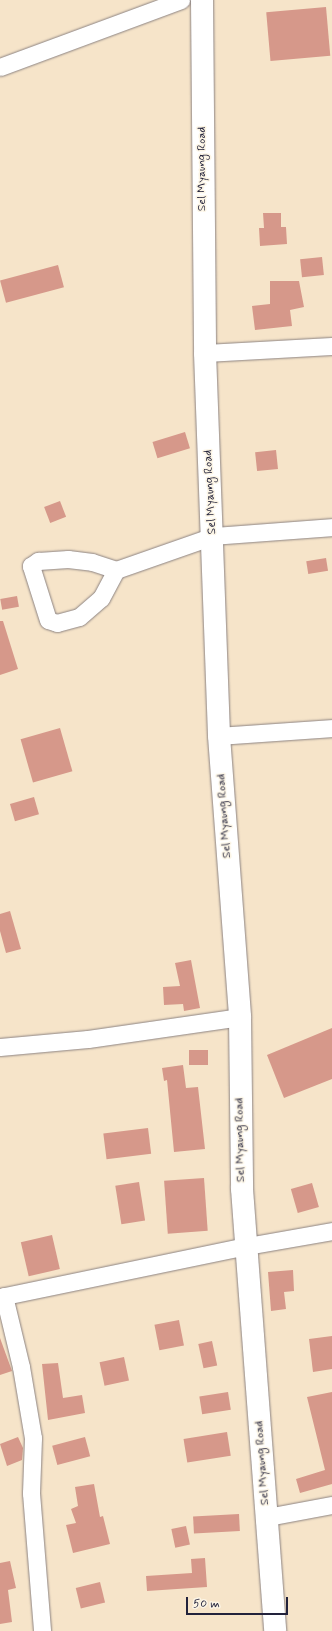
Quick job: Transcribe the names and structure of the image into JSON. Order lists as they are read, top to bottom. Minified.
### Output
{"streets":{"main road":["Sel Myaung Road"]},"scale_bar":"50 m"}
